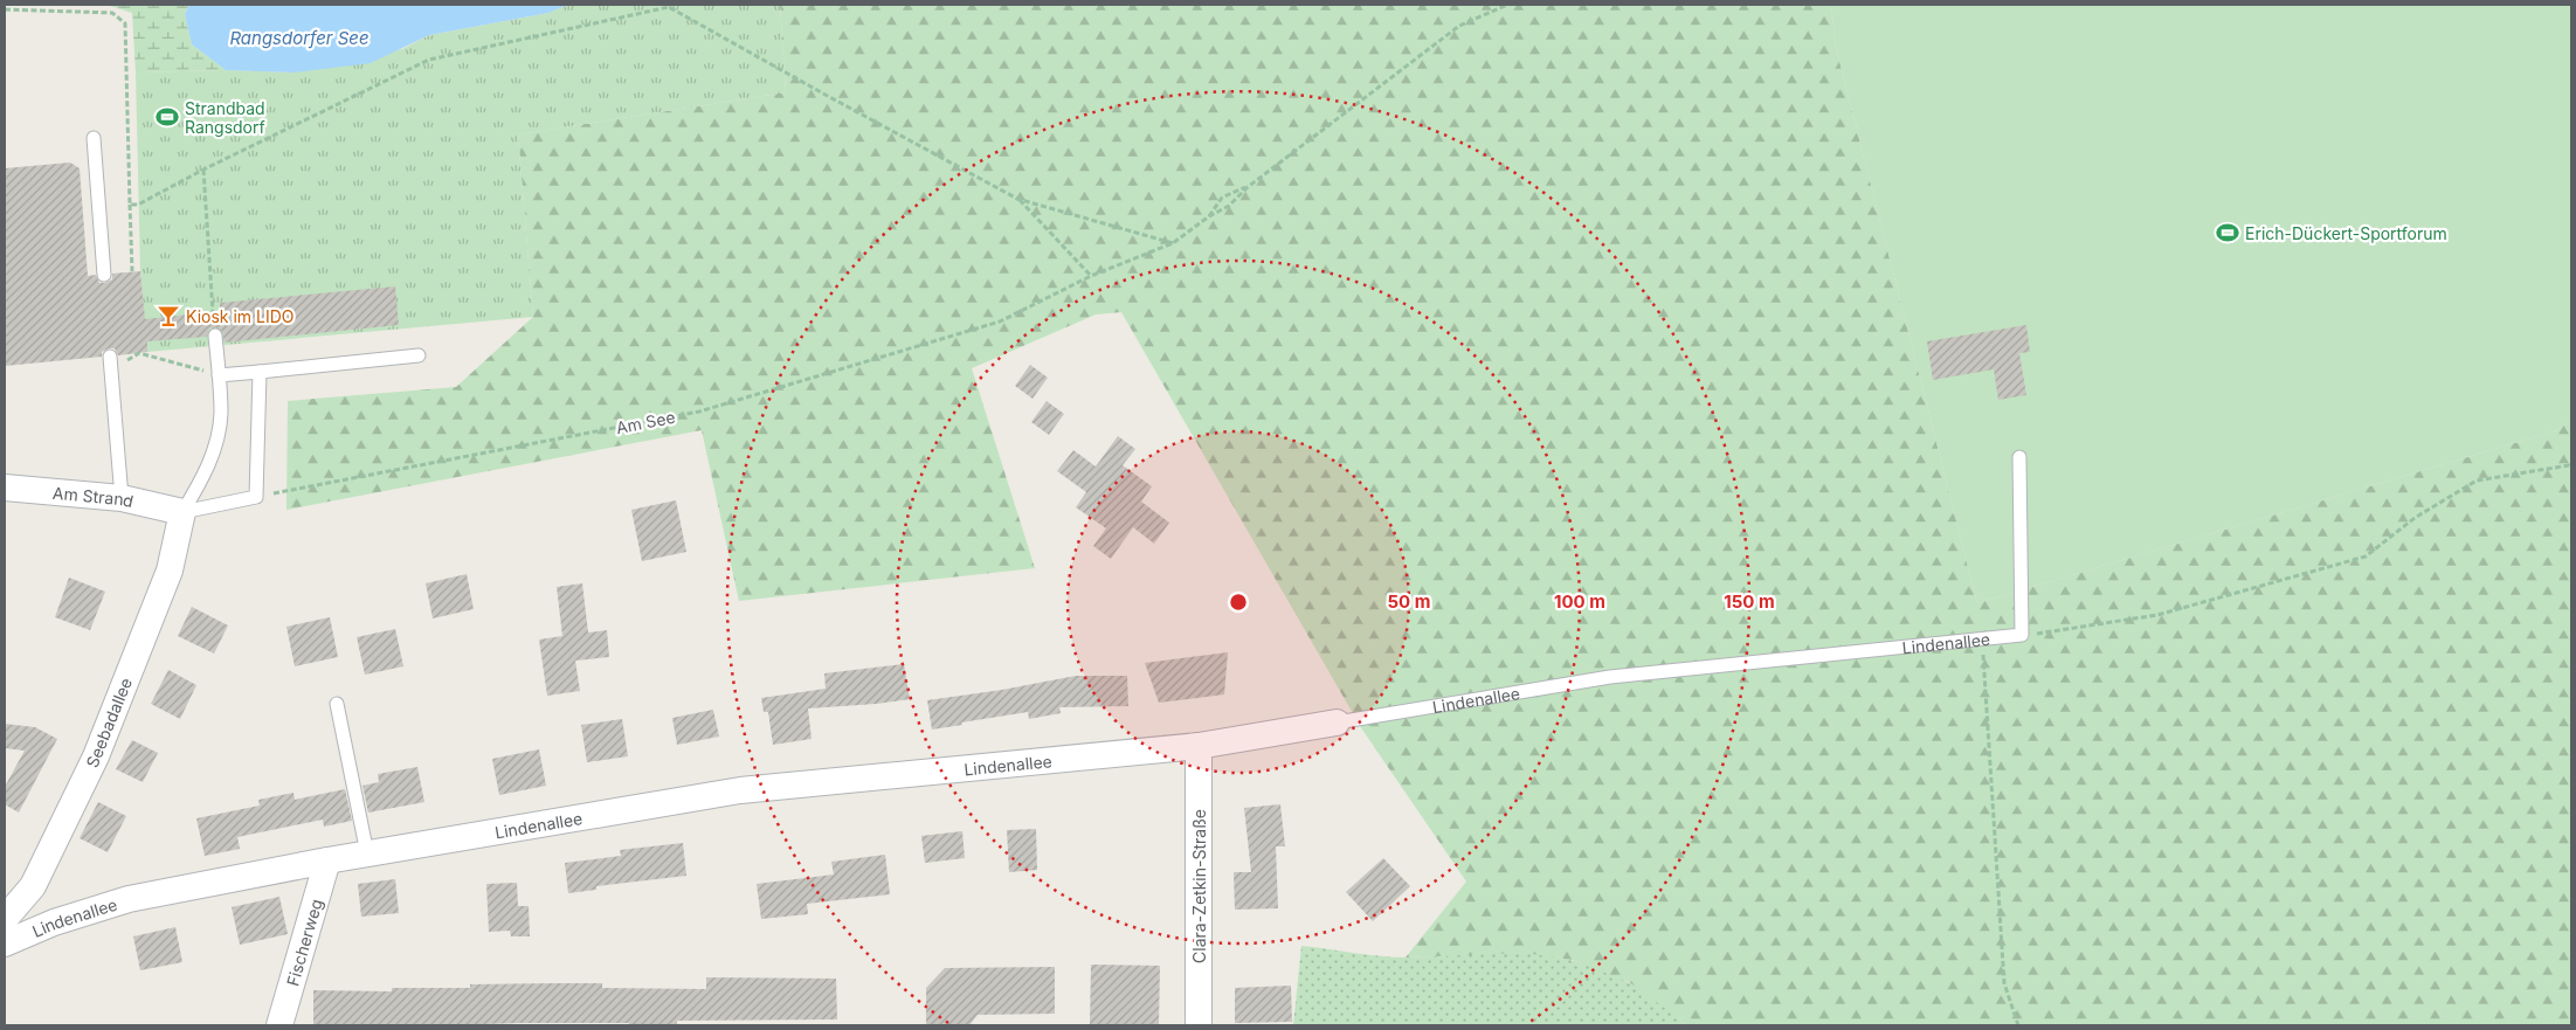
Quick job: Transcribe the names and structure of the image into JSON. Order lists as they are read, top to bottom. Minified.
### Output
{"streets":{"street":["Am Strand","Lindenallee","Seebadallee","Clara-Zetkin-Straße","Fischerweg"],"path":["Am See"]},"crossings":[["Am Strand","Seebadallee"],["Lindenallee","Clara-Zetkin-Straße"],["Lindenallee","Fischerweg"]],"water":["Rangsdorfer See"],"places":{"sports":["Strandbad Rangsdorf","Erich-Dückert-Sportforum"],"bar":["Kiosk im LIDO"]},"rings":["50 m","100 m","150 m"]}
